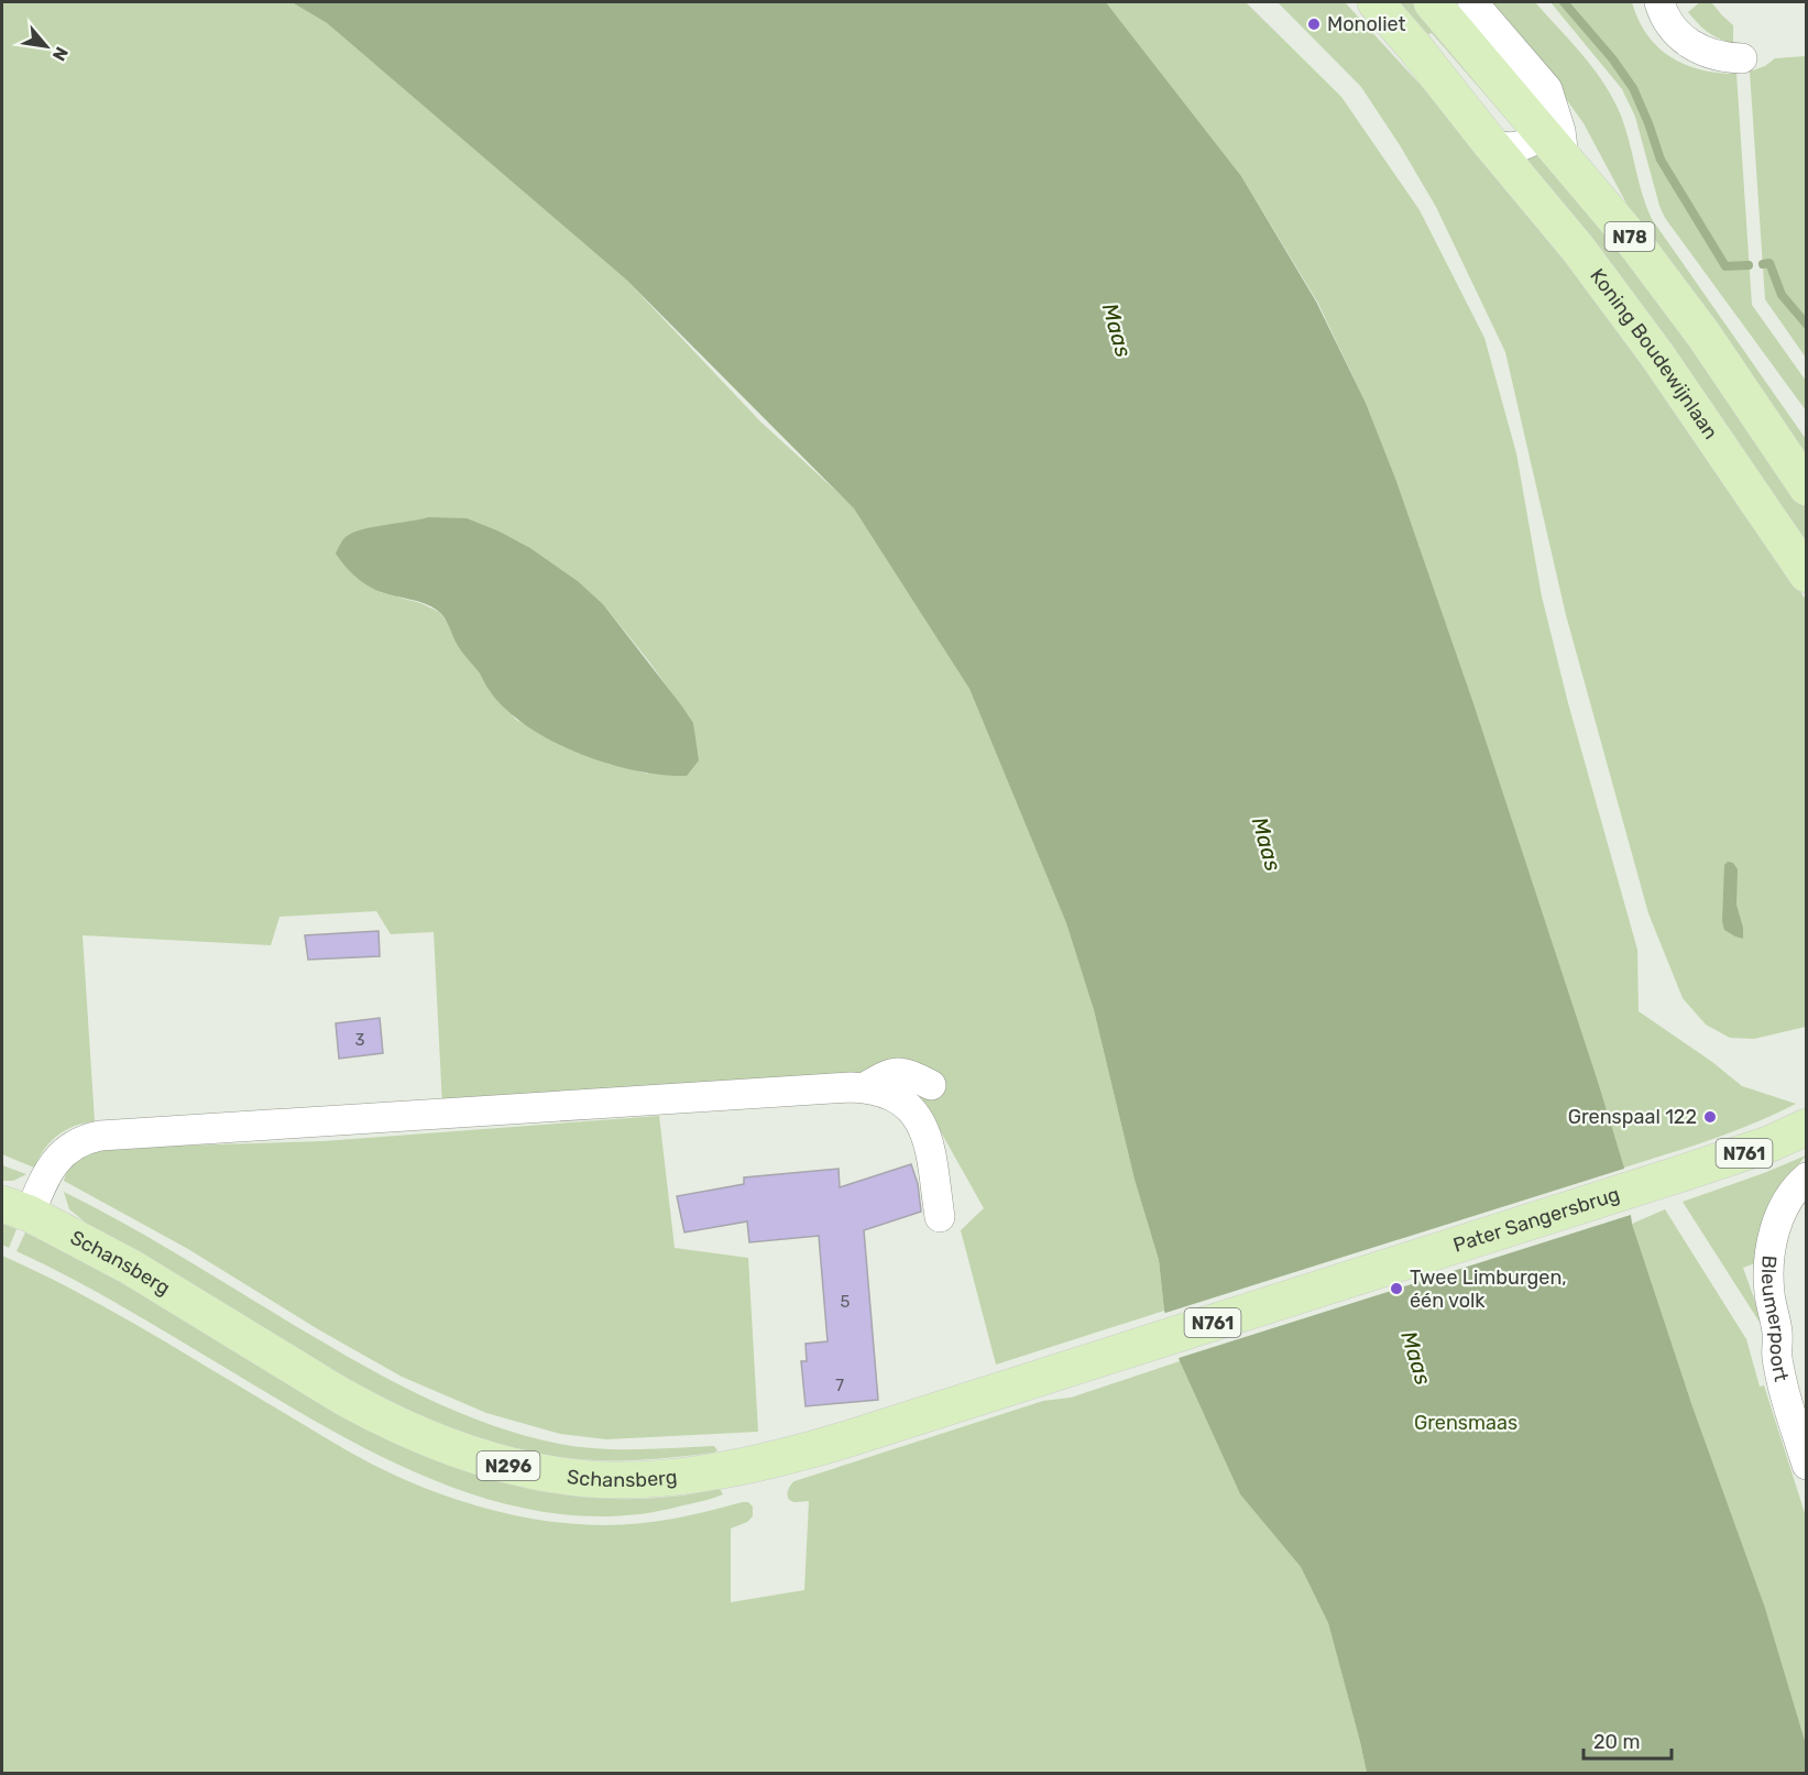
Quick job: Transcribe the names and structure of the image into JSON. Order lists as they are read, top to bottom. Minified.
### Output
{"streets":{"main road":["N78","Koning Boudewijnlaan","N761","Pater Sangersbrug","Schansberg","N296"],"street":["Bleumerpoort"]},"crossings":[["Pater Sangersbrug","Schansberg"]],"water":["Maas"],"parks":["Grensmaas"],"places":["Monoliet","Grenspaal 122","Twee Limburgen, één volk"],"house_numbers":["3","5","7"],"scale_bar":"20 m","north":"bottom right"}
